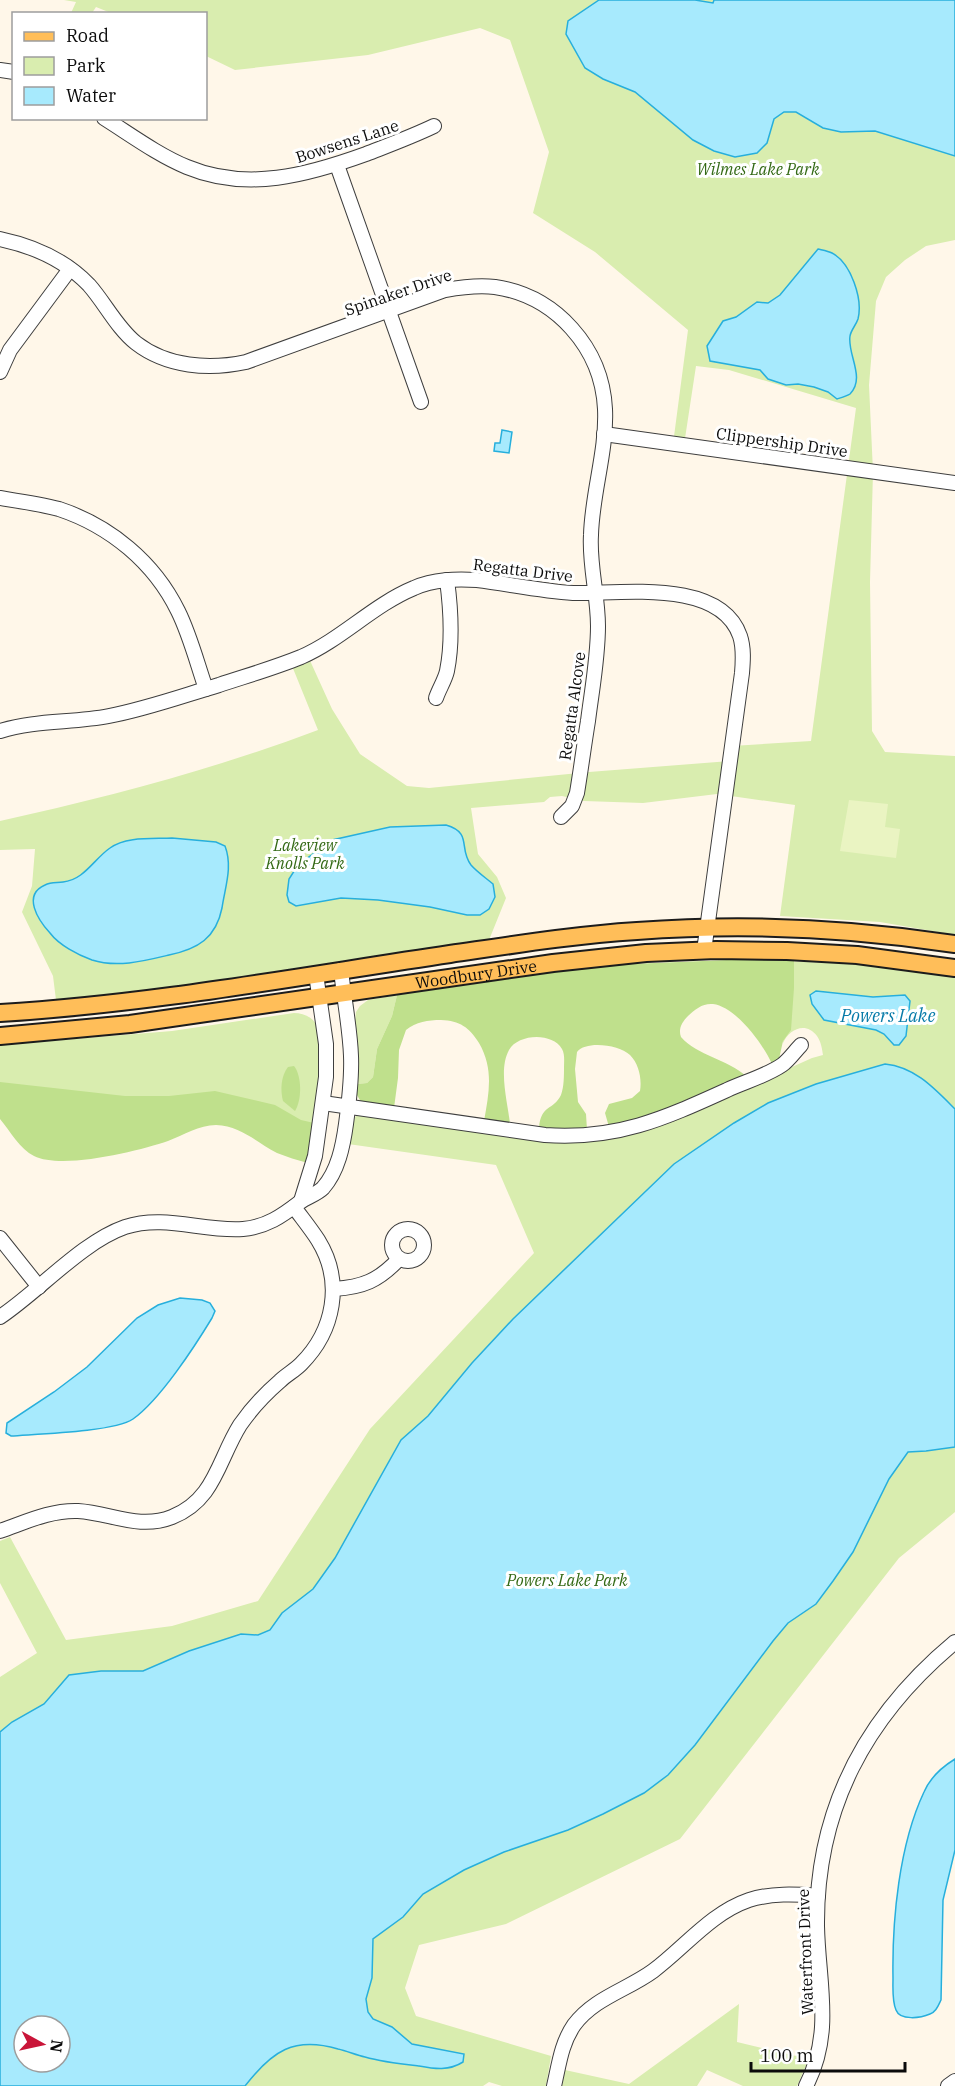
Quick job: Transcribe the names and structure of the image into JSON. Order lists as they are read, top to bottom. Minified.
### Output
{"streets":{"main road":["Woodbury Drive"],"street":["Bowsens Lane","Spinaker Drive","Clippership Drive","Regatta Drive","Regatta Alcove","Waterfront Drive"]},"crossings":[["Spinaker Drive","Clippership Drive"],["Spinaker Drive","Regatta Drive"],["Spinaker Drive","Regatta Alcove"],["Regatta Drive","Regatta Alcove"],["Regatta Drive","Woodbury Drive"]],"water":["Powers Lake"],"parks":["Wilmes Lake Park","Lakeview Knolls Park","Powers Lake Park"],"legend":["Road","Park","Water"],"scale_bar":"100 m","north":"right"}
